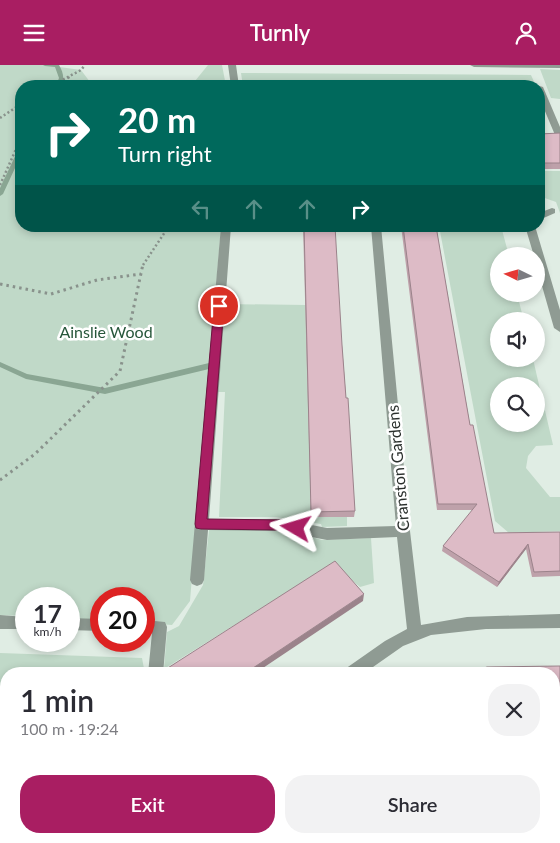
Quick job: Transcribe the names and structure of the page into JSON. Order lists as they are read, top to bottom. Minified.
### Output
{"streets":{"street":["Cranston Gardens"]},"parks":["Ainslie Wood"],"north":"left","page":{"header":"Turnly","turn":["20 m","Turn right"],"speed":"17 km/h","limit":"20","heading":["1 min","100 m · 19:24"],"buttons":["Exit","Share"]}}
